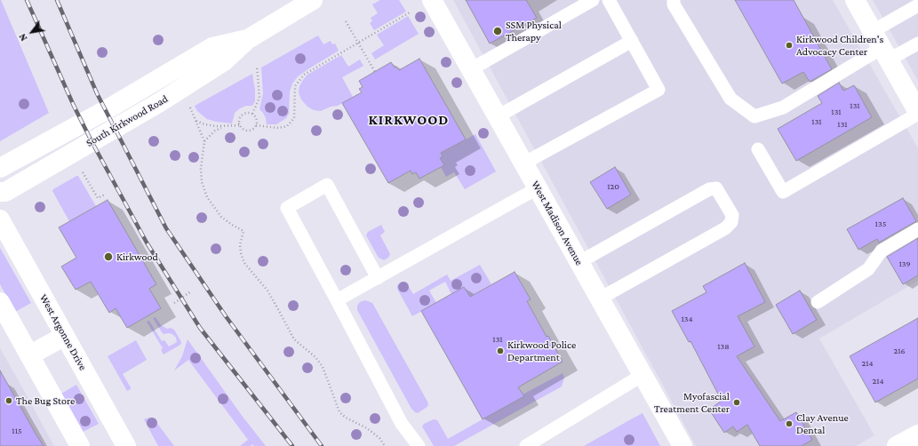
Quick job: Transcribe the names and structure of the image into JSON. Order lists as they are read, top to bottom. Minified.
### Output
{"streets":{"street":["South Kirkwood Road","West Madison Avenue","West Argonne Drive"]},"districts":["KIRKWOOD"],"places":["SSM Physical Therapy","Kirkwood Children's Advocacy Center","Kirkwood","Kirkwood Police Department","The Bug Store","Myofascial Treatment Center","Clay Avenue Dental"],"house_numbers":["131","131","131","131","120","135","139","134","131","138","216","214","214","115"],"north":"bottom left"}
